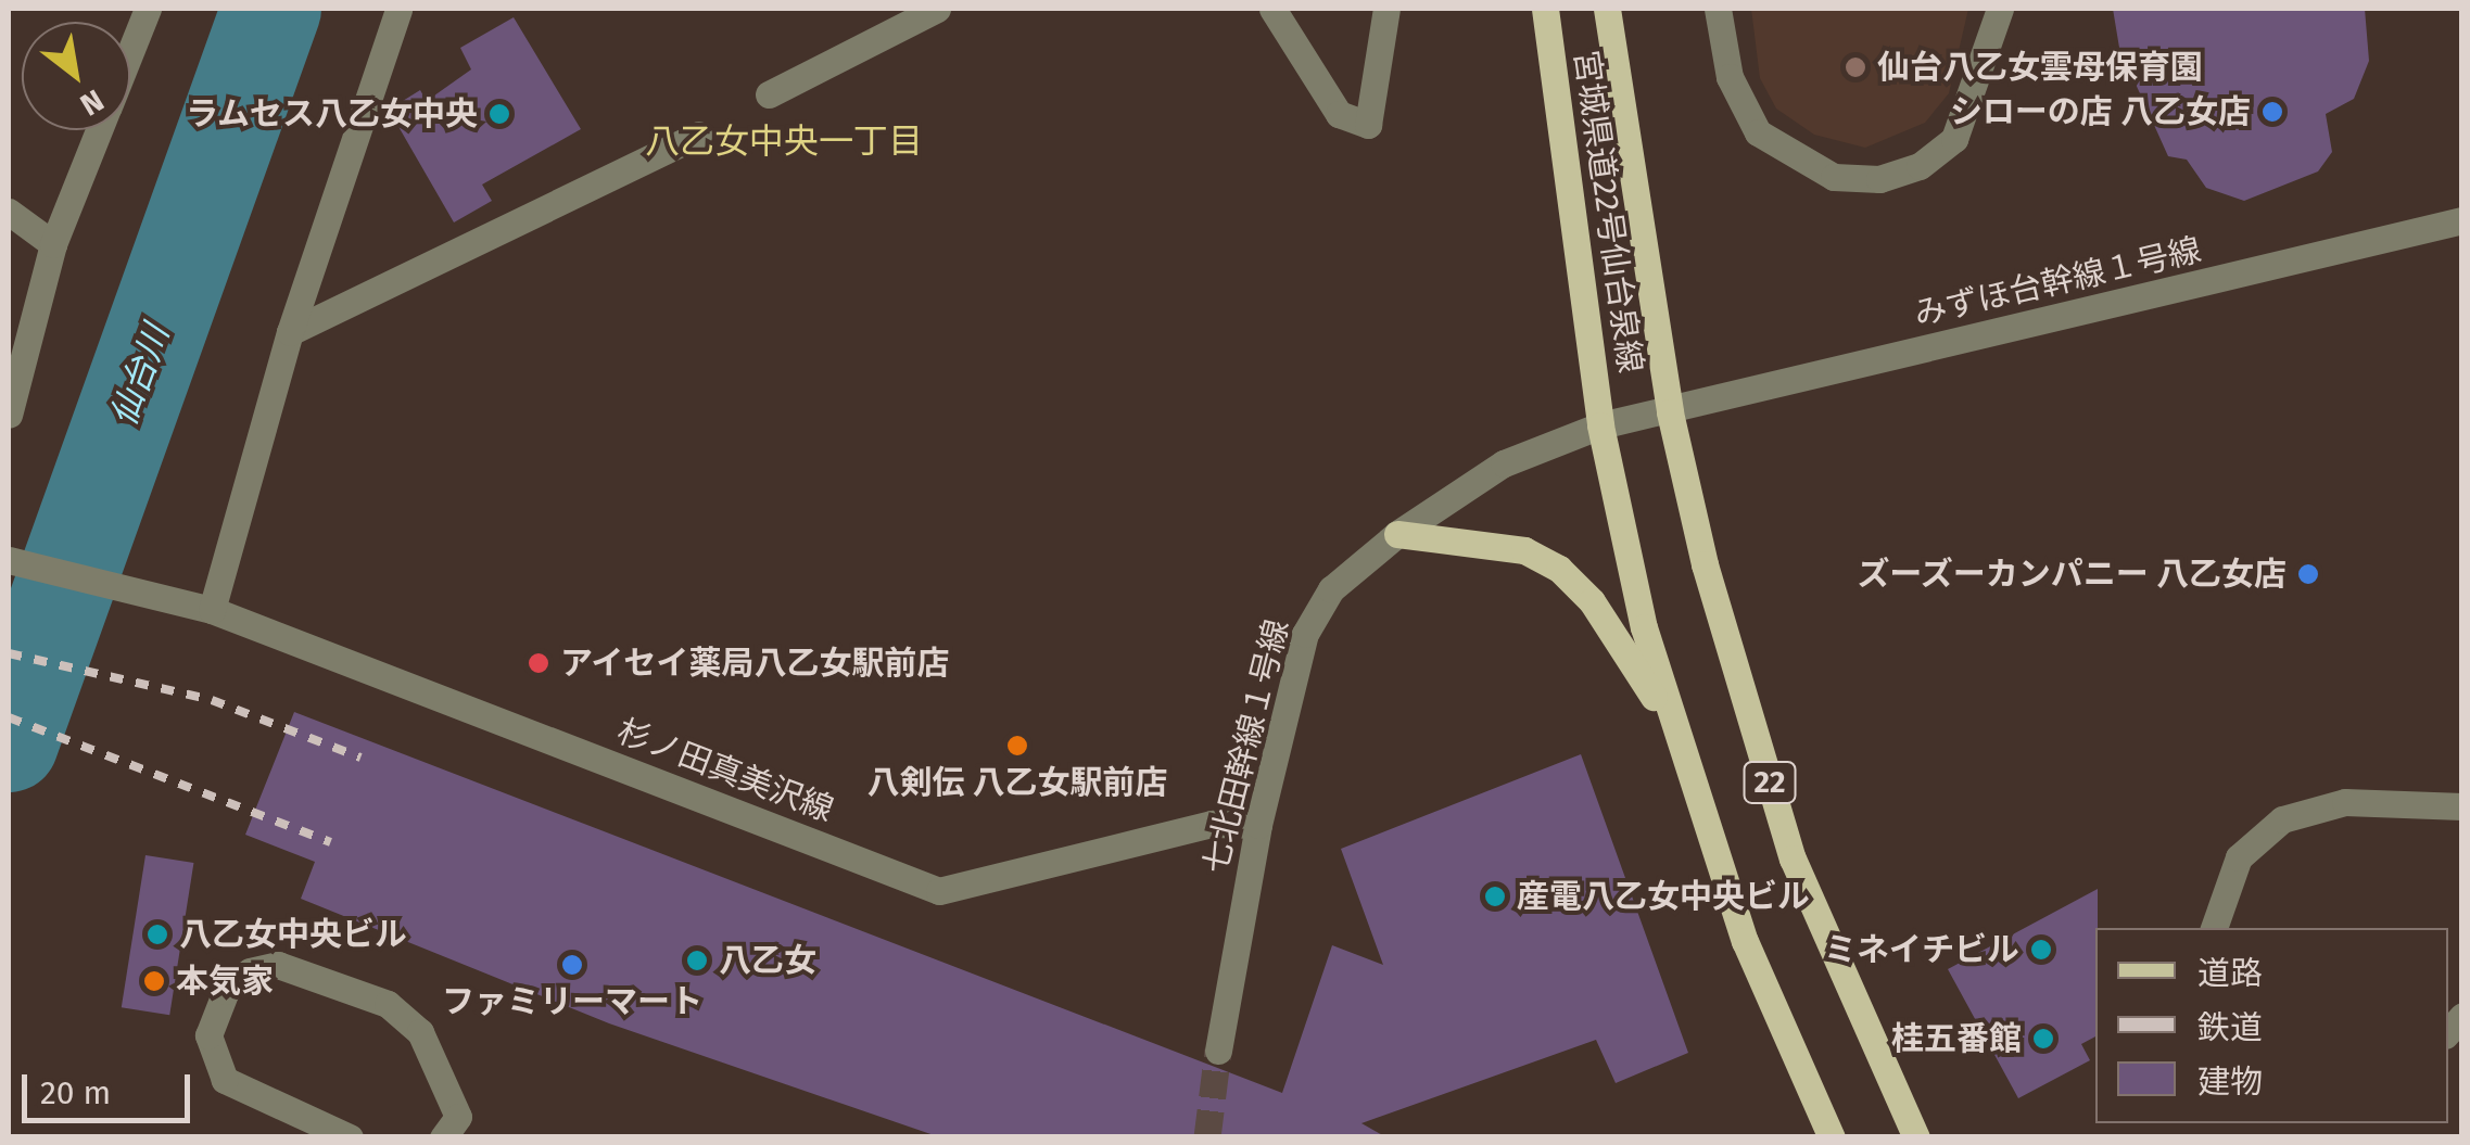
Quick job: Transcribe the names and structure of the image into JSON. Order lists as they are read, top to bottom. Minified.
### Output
{"streets":{"main road":["宮城県道22号仙台泉線","22"],"street":["みずほ台幹線１号線","七北田幹線１号線","杉ノ田真美沢線"]},"crossings":[["宮城県道22号仙台泉線","みずほ台幹線１号線"],["宮城県道22号仙台泉線","七北田幹線１号線"],["宮城県道22号仙台泉線","22"],["みずほ台幹線１号線","七北田幹線１号線"],["みずほ台幹線１号線","22"],["七北田幹線１号線","杉ノ田真美沢線"],["七北田幹線１号線","22"]],"districts":["八乙女中央一丁目"],"water":["仙台川"],"places":["仙台八乙女雲母保育園","シローの店 八乙女店","ラムセス八乙女中央","ズーズーカンパニー 八乙女店","アイセイ薬局八乙女駅前店","八剣伝 八乙女駅前店","産電八乙女中央ビル","八乙女中央ビル","ミネイチビル","八乙女","ファミリーマート","本気家","桂五番館"],"legend":["道路","鉄道","建物"],"scale_bar":"20 m","north":"bottom right"}
